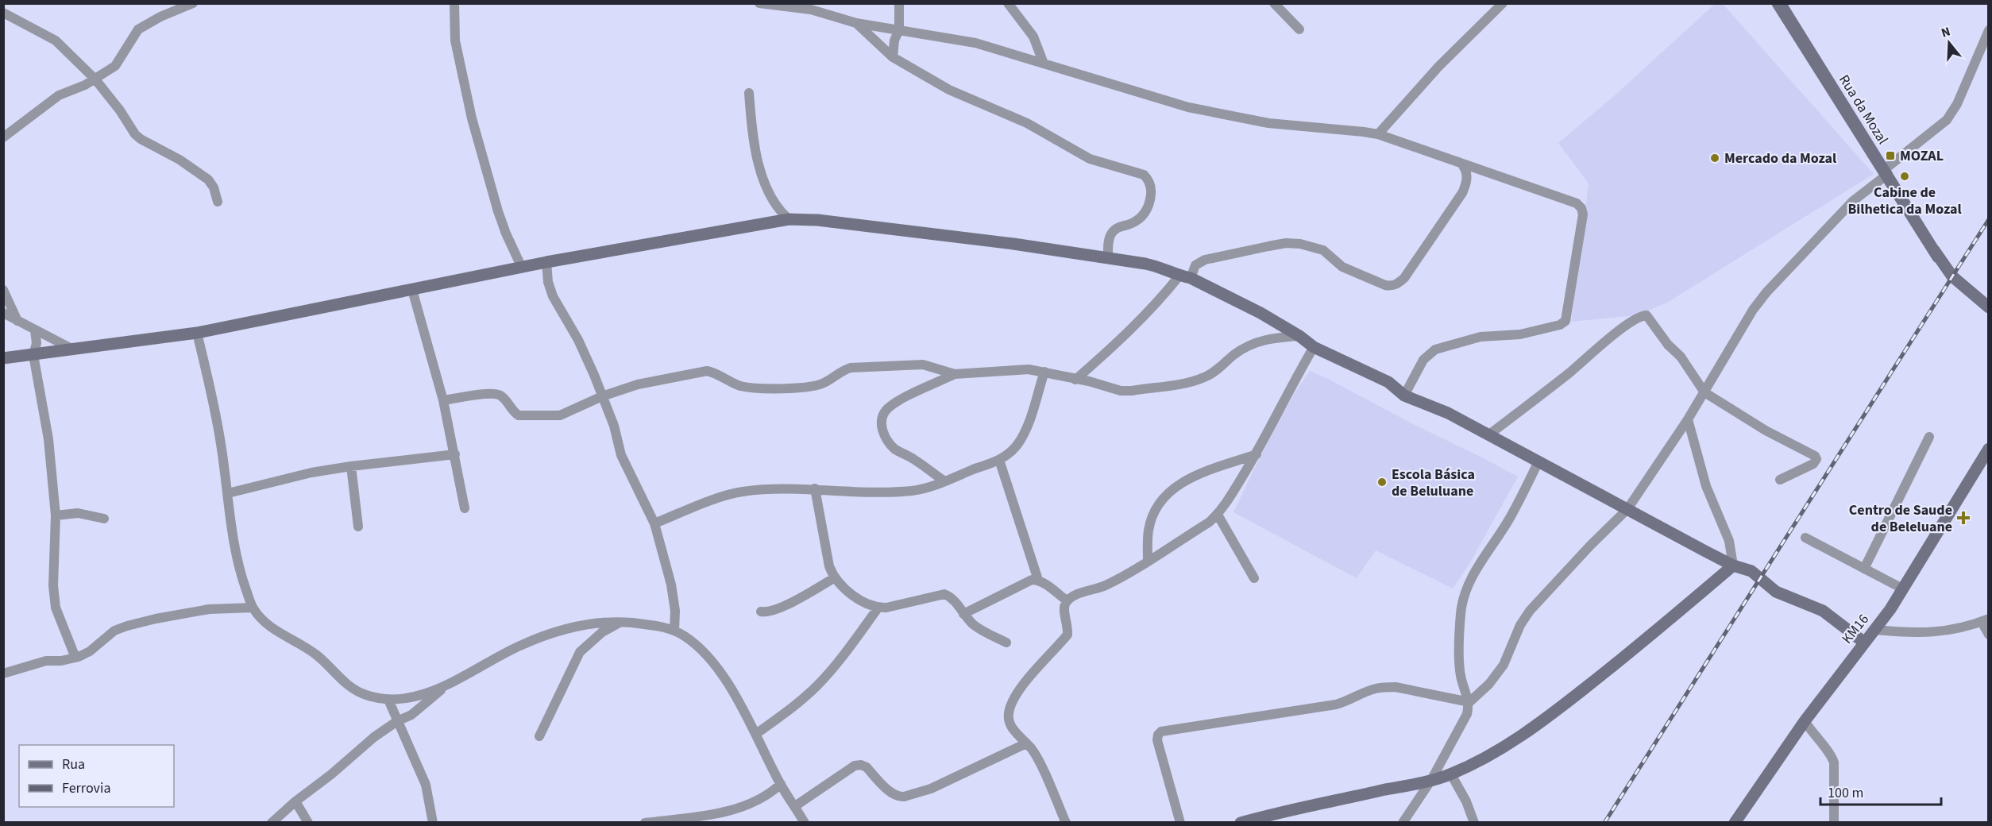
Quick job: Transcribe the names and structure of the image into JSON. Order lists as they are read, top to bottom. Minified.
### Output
{"streets":{"street":["Rua da Mozal","KM16"]},"places":{"transit":["MOZAL"],"other":["Mercado da Mozal","Cabine de Bilhetica da Mozal","Escola Básica de Beluluane"],"health":["Centro de Saude de Beleluane"]},"legend":["Rua","Ferrovia"],"scale_bar":"100 m","north":"top"}
